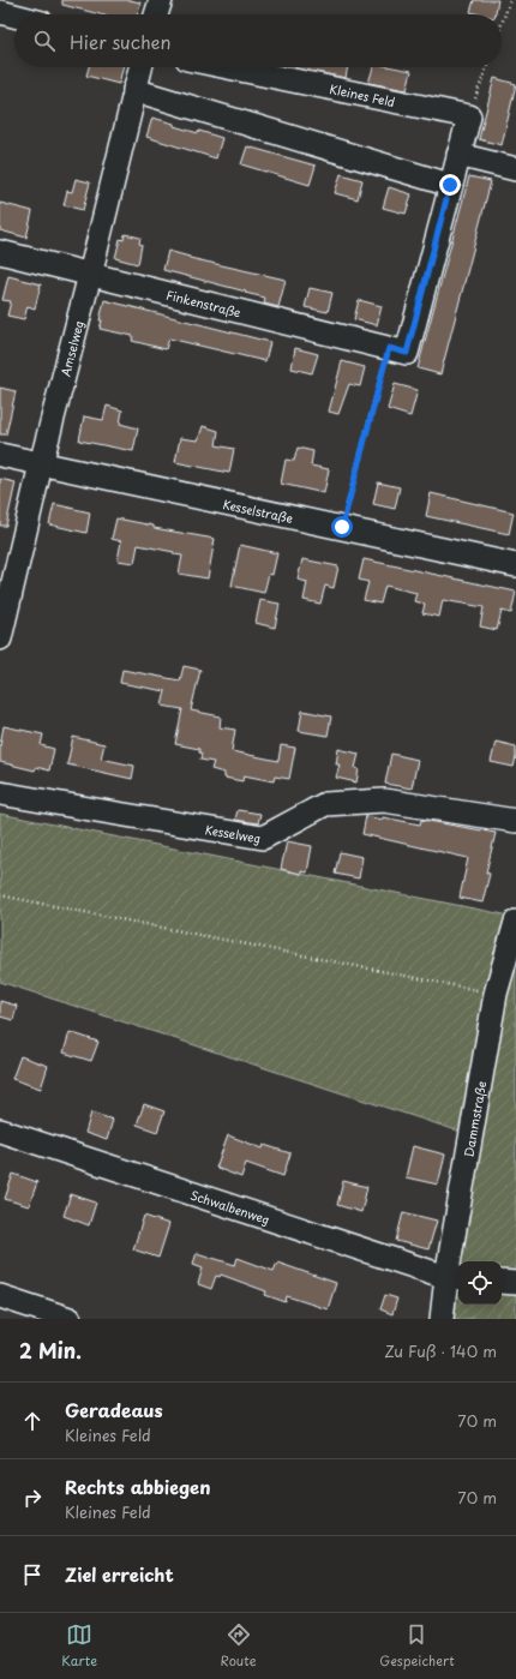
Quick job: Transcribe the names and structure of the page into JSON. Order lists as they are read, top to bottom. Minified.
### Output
{"streets":{"street":["Kleines Feld","Finkenstraße","Amselweg","Kesselstraße","Kesselweg","Dammstraße","Schwalbenweg"]},"crossings":[["Finkenstraße","Amselweg"],["Amselweg","Kesselstraße"],["Dammstraße","Schwalbenweg"]],"page":{"search":"Hier suchen","heading":["2 Min.","Zu Fuß · 140 m"],"list":[["Geradeaus","Kleines Feld","70 m"],["Rechts abbiegen","Kleines Feld","70 m"],"Ziel erreicht"],"nav":["Karte","Route","Gespeichert"]}}
